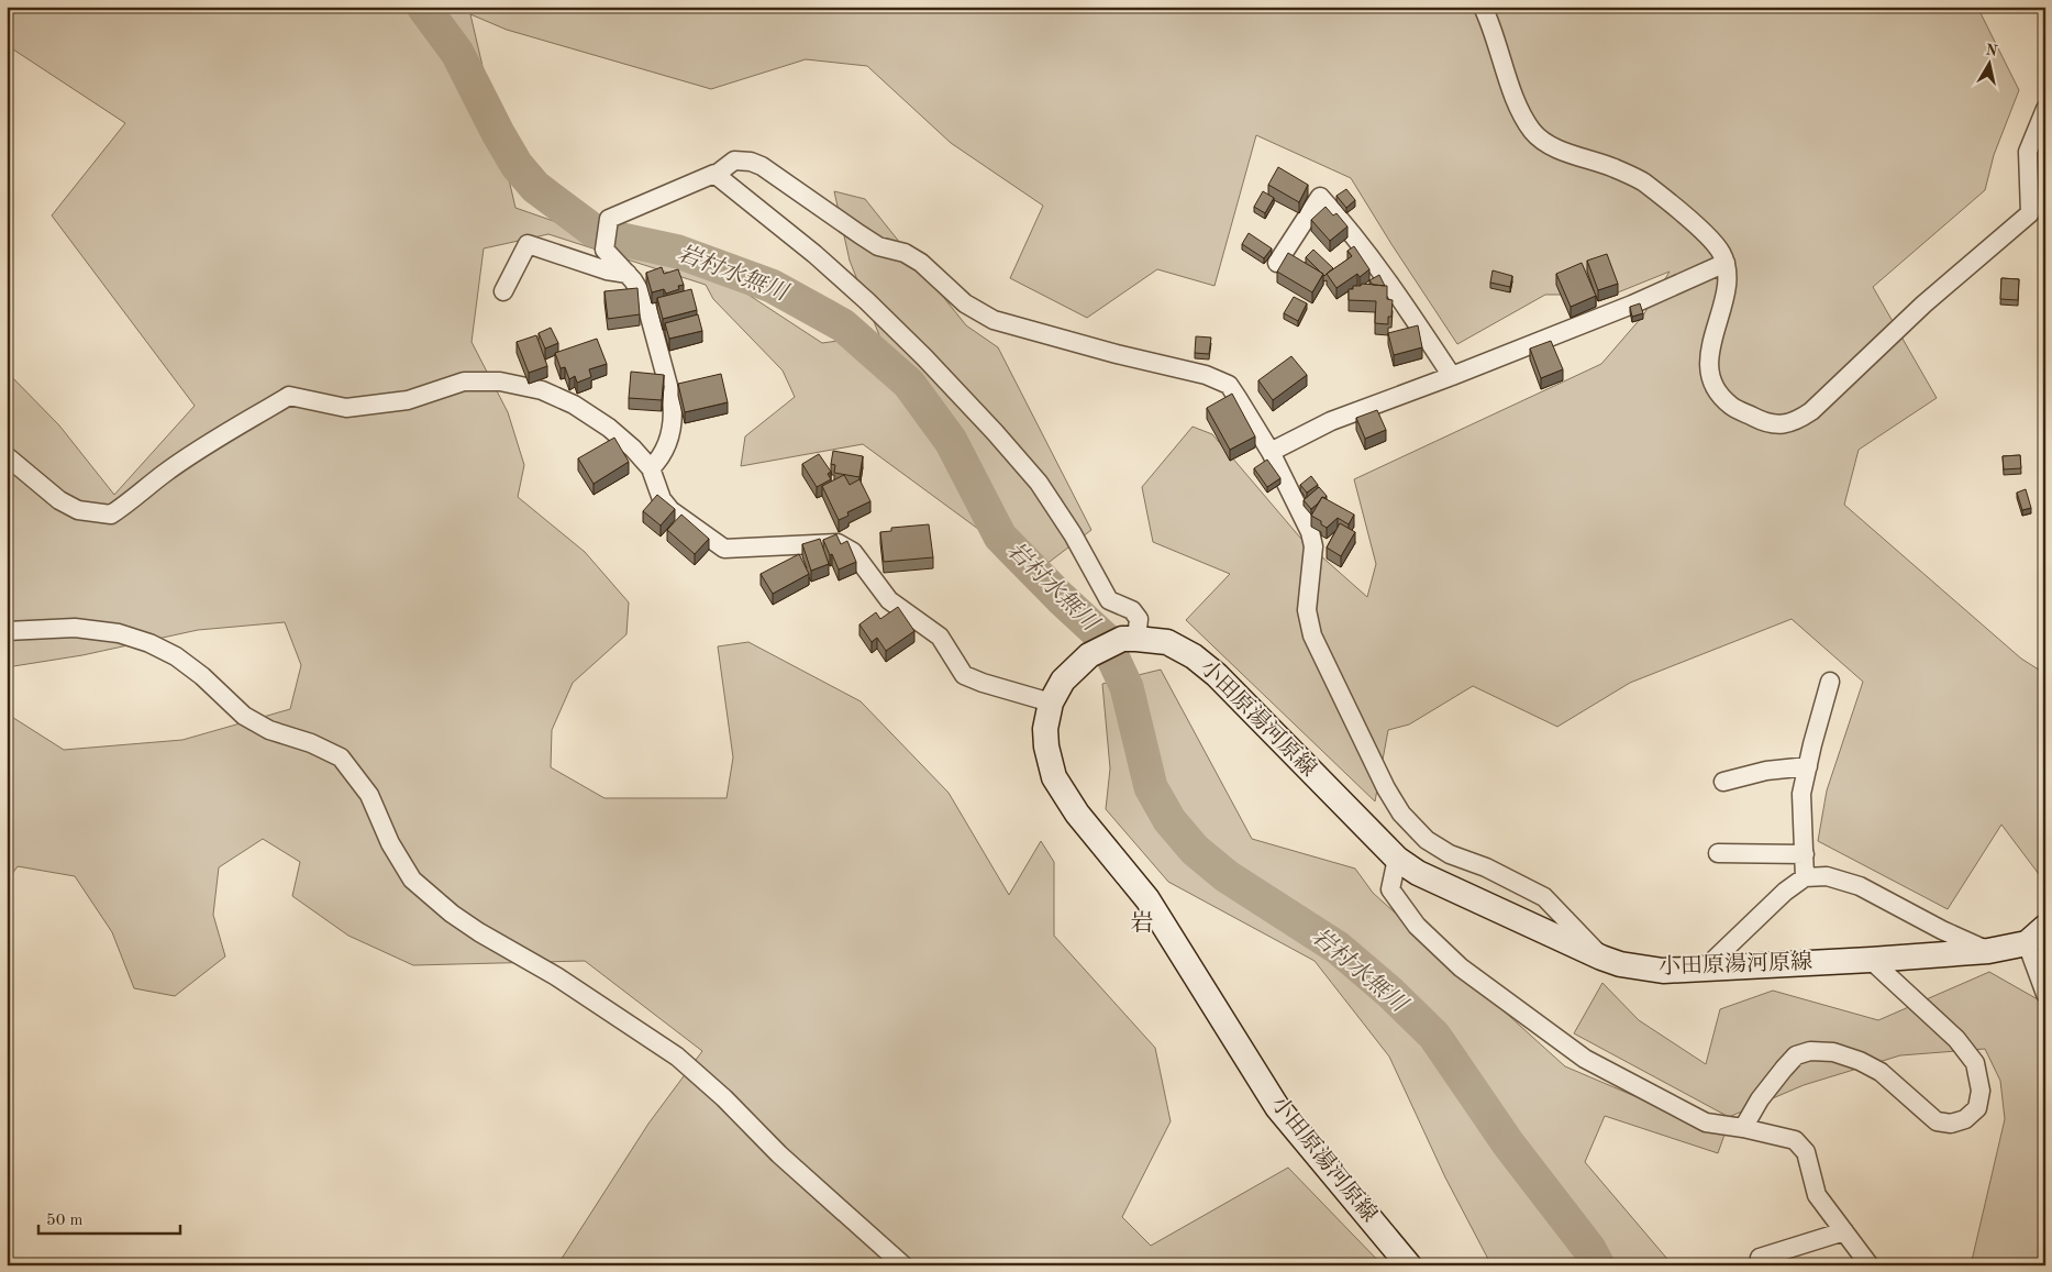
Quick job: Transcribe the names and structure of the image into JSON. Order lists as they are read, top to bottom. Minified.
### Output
{"streets":{"main road":["小田原湯河原線"]},"districts":["岩"],"water":["岩村水無川"],"scale_bar":"50 m","north":"top"}
